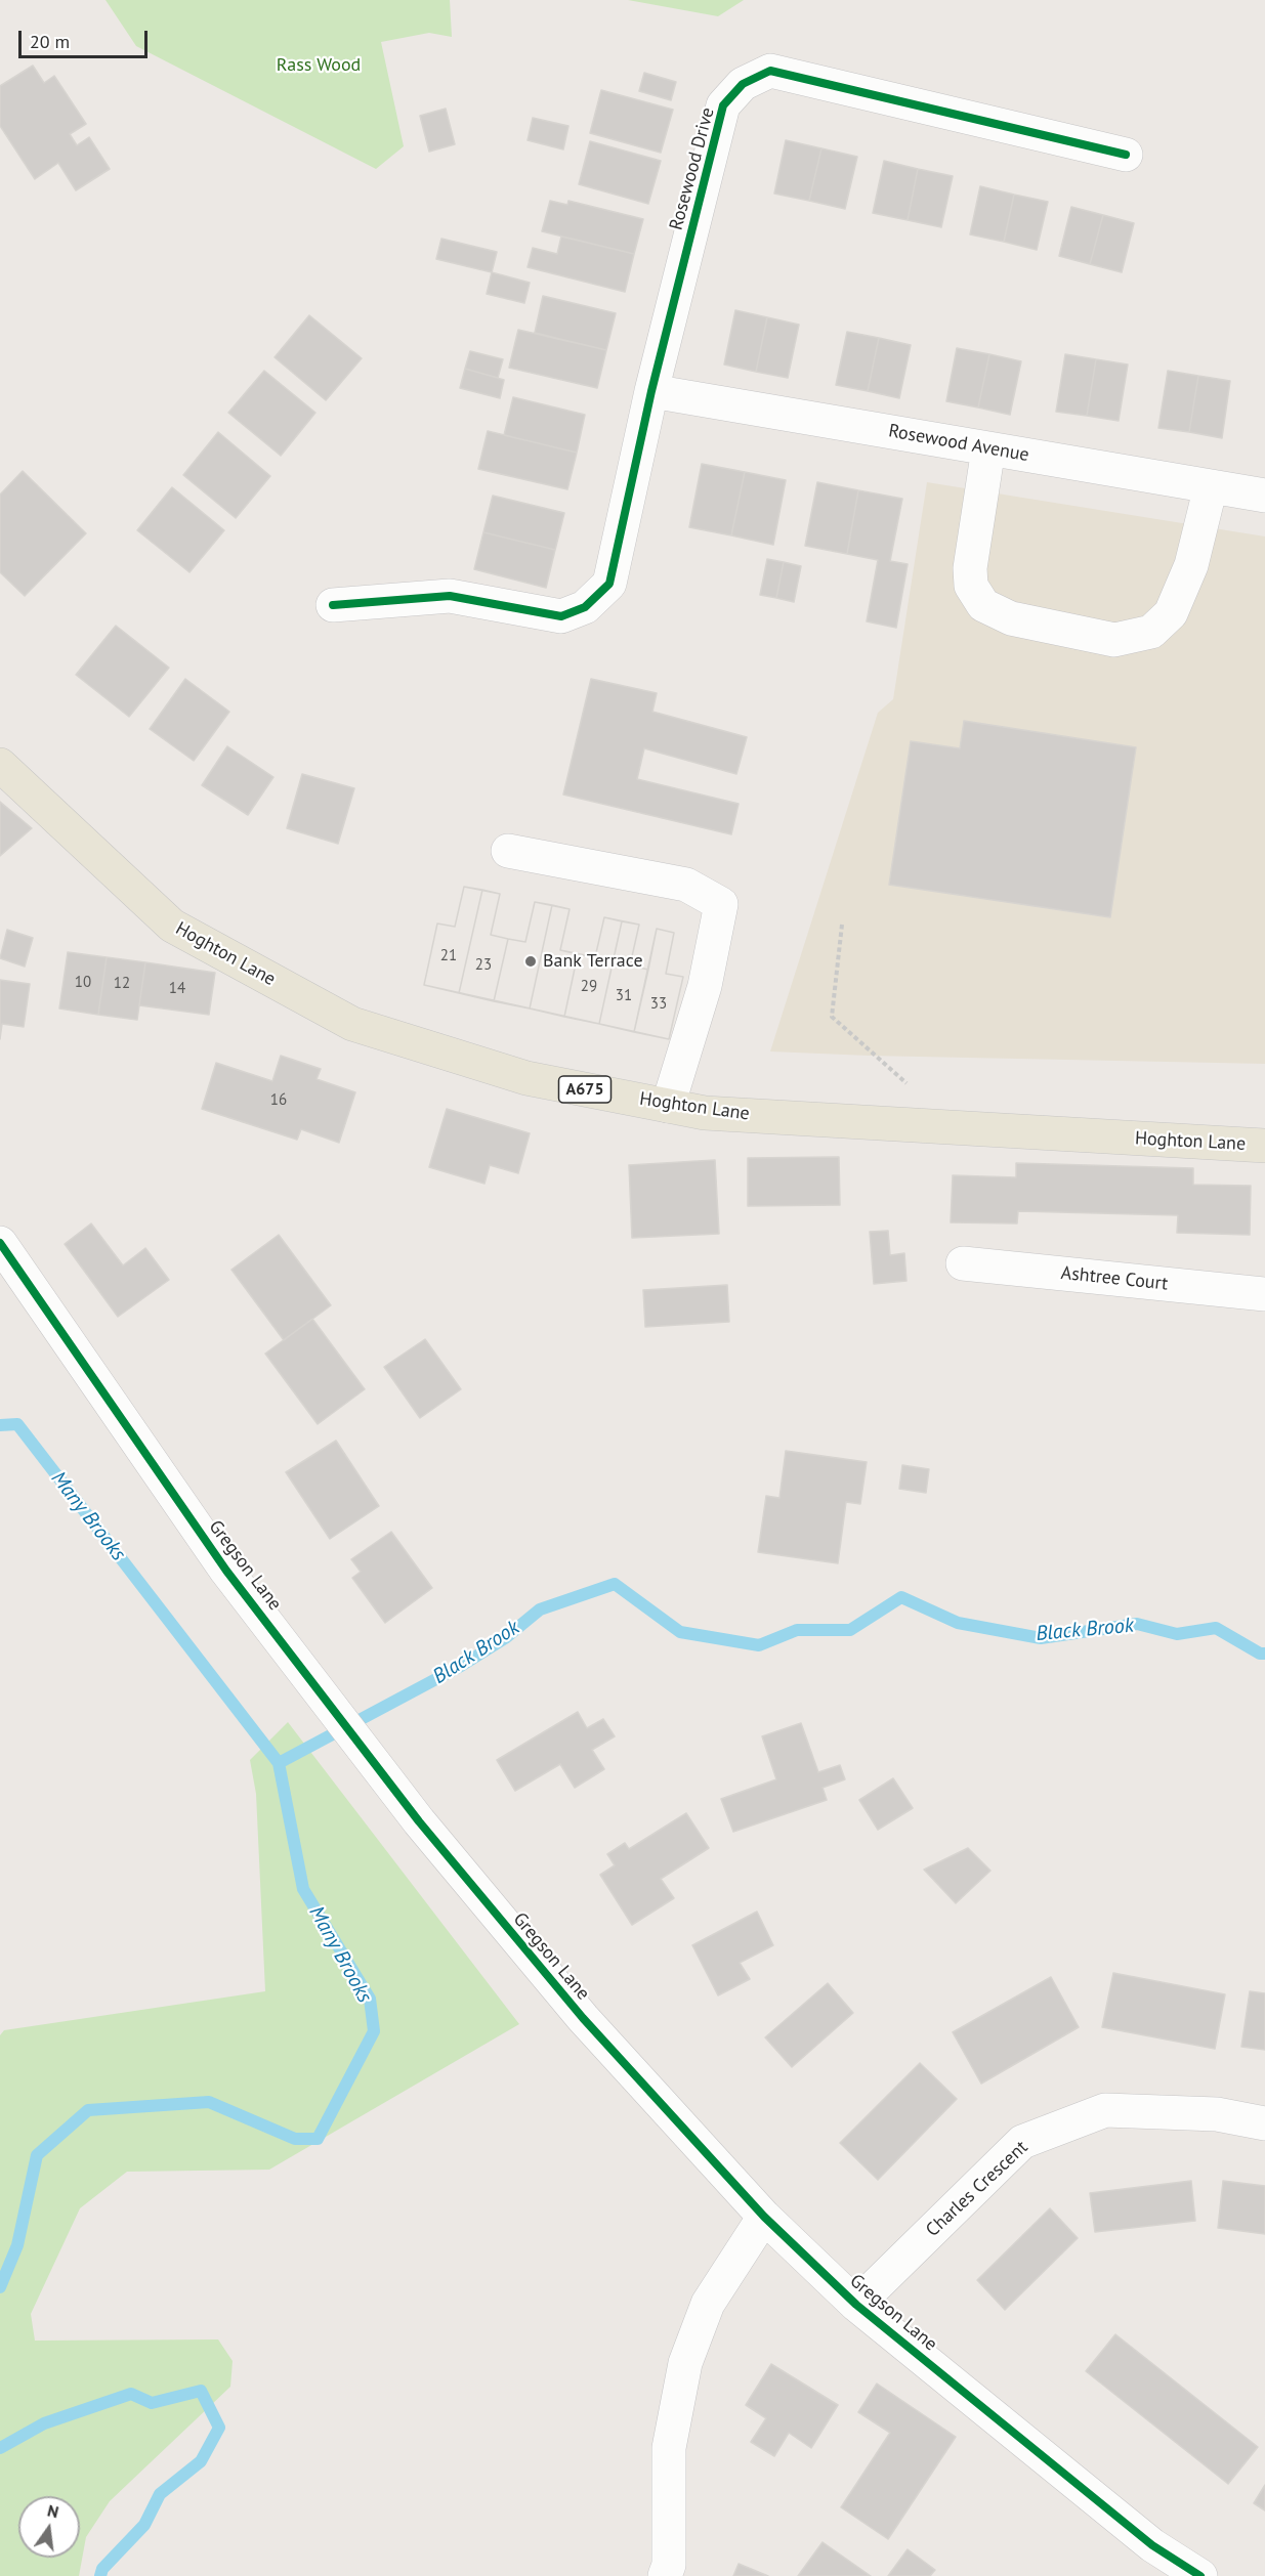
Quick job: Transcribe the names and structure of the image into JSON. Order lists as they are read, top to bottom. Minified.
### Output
{"streets":{"main road":["Hoghton Lane","A675"],"street":["Rosewood Drive","Rosewood Avenue","Ashtree Court","Gregson Lane","Charles Crescent"]},"crossings":[["Rosewood Drive","Rosewood Avenue"],["Gregson Lane","Charles Crescent"]],"water":["Many Brooks","Black Brook"],"parks":["Rass Wood"],"places":["Bank Terrace"],"house_numbers":["21","23","10","12","29","14","31","33","16"],"scale_bar":"20 m","north":"top"}
